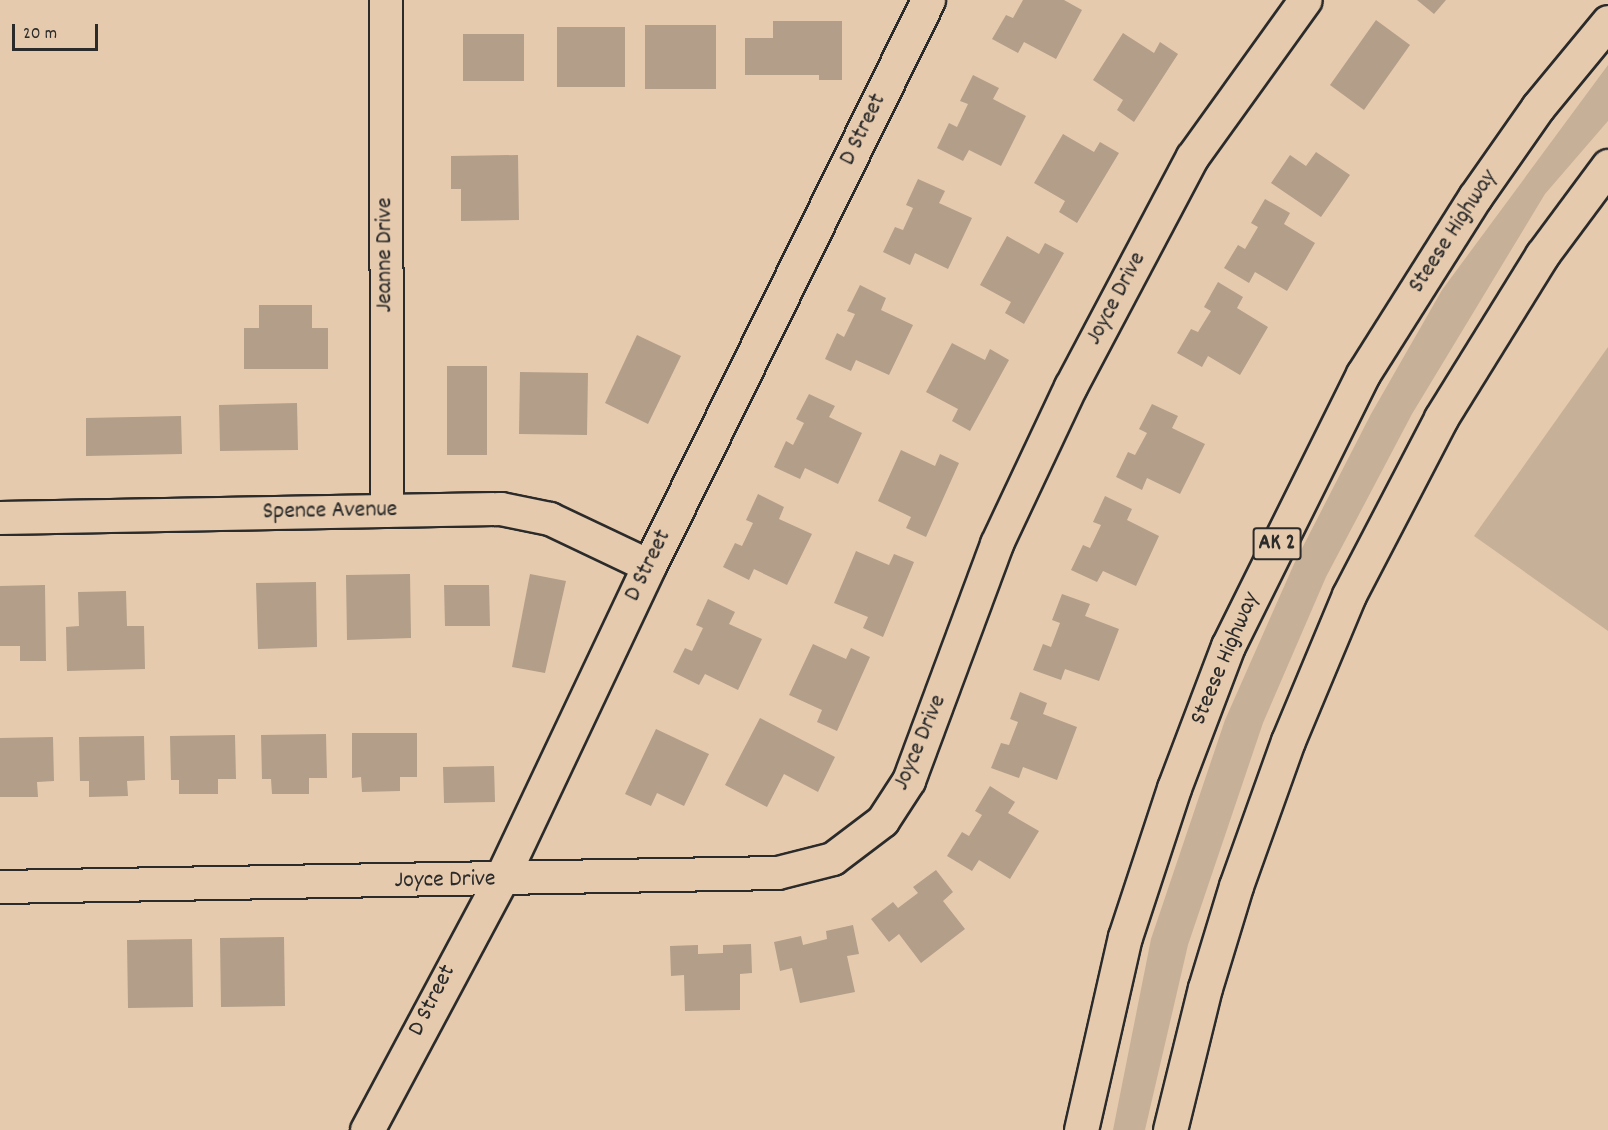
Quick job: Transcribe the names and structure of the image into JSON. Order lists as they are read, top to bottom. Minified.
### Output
{"streets":{"main road":["D Street","Steese Highway","AK 2"],"street":["Jeanne Drive","Joyce Drive","Spence Avenue"]},"crossings":[["D Street","Joyce Drive"],["D Street","Spence Avenue"],["Jeanne Drive","Spence Avenue"]],"scale_bar":"20 m"}
